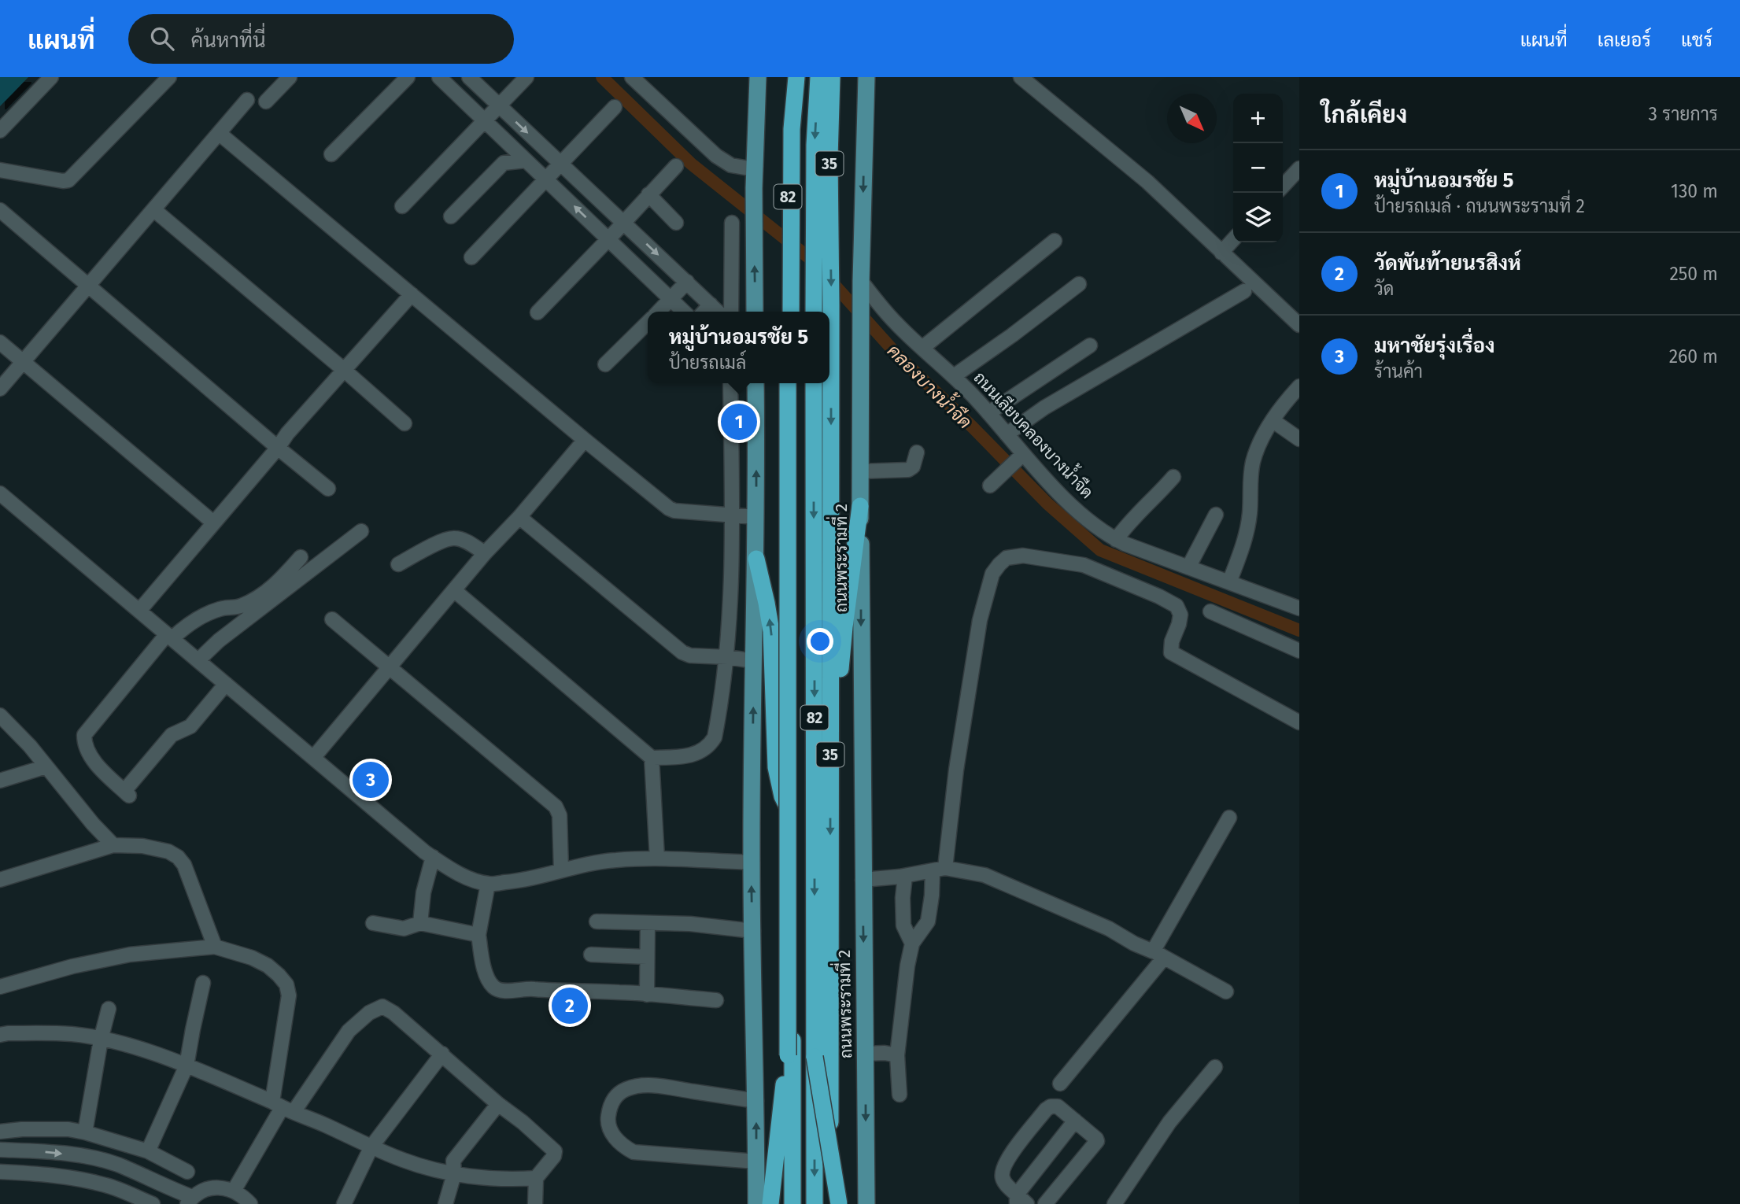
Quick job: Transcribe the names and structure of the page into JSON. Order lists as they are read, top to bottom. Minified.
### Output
{"streets":{"highway":["35","82","ถนนพระรามที่ 2"],"street":["ถนนเลียบคลองบางน้ำจืด"]},"crossings":[["35","82"],["ถนนเลียบคลองบางน้ำจืด","ถนนพระรามที่ 2"]],"water":["คลองบางน้ำจืด"],"north":"bottom right","page":{"header":"แผนที่","search":"ค้นหาที่นี่","nav":["แผนที่","เลเยอร์","แชร์"],"heading":["ใกล้เคียง","3 รายการ"],"map_buttons":["+","−"],"list":[{"mark":"1","name":"หมู่บ้านอมรชัย 5","note":"ป้ายรถเมล์ · ถนนพระรามที่ 2","value":"130 m"},{"mark":"2","name":"วัดพันท้ายนรสิงห์","note":"วัด","value":"250 m"},{"mark":"3","name":"มหาชัยรุ่งเรื่อง","note":"ร้านค้า","value":"260 m"}],"popup":["หมู่บ้านอมรชัย 5","ป้ายรถเมล์"],"pins":["1","3","2"]}}
